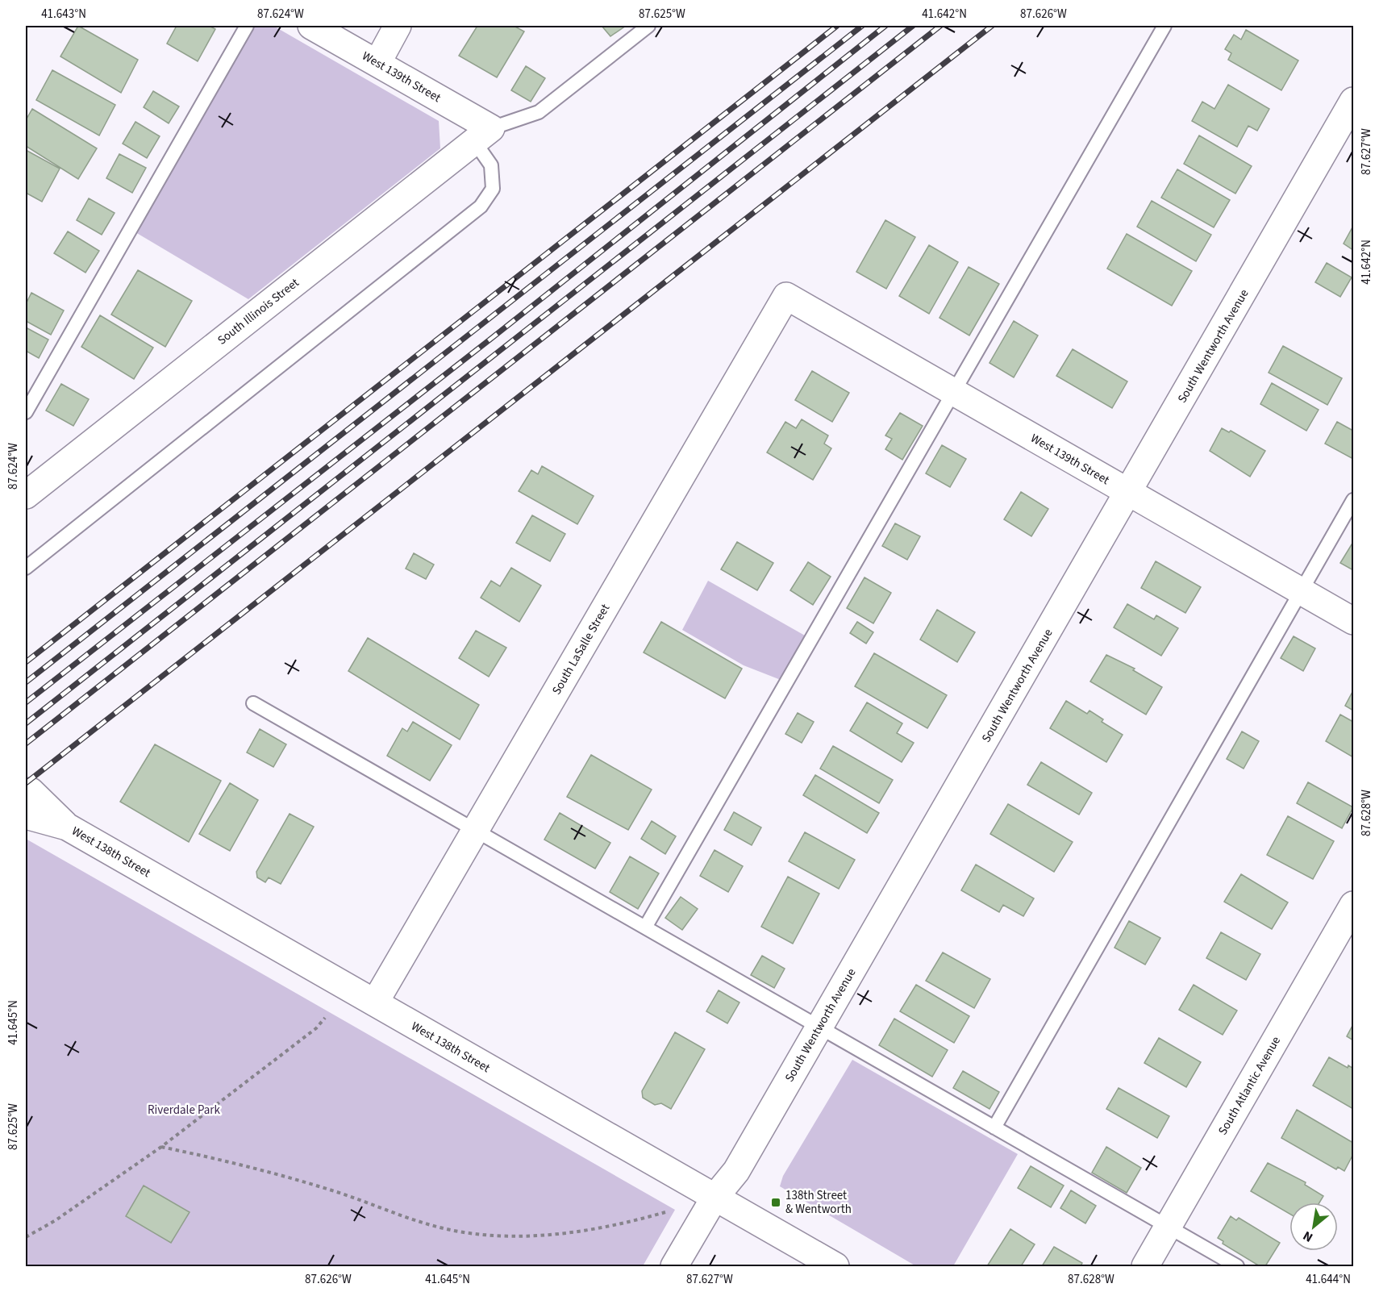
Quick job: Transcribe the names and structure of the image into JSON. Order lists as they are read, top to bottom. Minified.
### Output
{"streets":{"street":["West 139th Street","South Illinois Street","South Wentworth Avenue","South LaSalle Street","West 138th Street","South Atlantic Avenue"]},"crossings":[["West 139th Street","South Illinois Street"],["West 139th Street","South Wentworth Avenue"],["West 139th Street","South LaSalle Street"],["South Wentworth Avenue","West 138th Street"],["South LaSalle Street","West 138th Street"]],"parks":["Riverdale Park"],"places":{"transit":["138th Street & Wentworth"]},"north":"bottom left","coordinates":["41.643°N","87.624°W","87.625°W","41.642°N","87.626°W","87.627°W","87.628°W","41.645°N","41.644°N"]}
